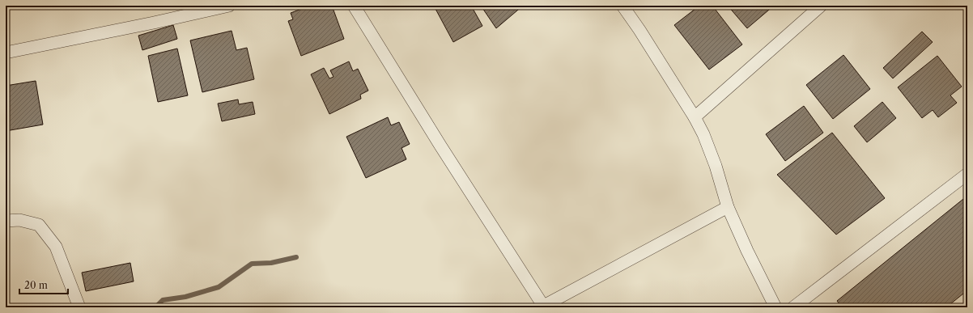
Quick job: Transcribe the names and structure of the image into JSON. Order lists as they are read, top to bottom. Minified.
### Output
{"scale_bar":"20 m"}
